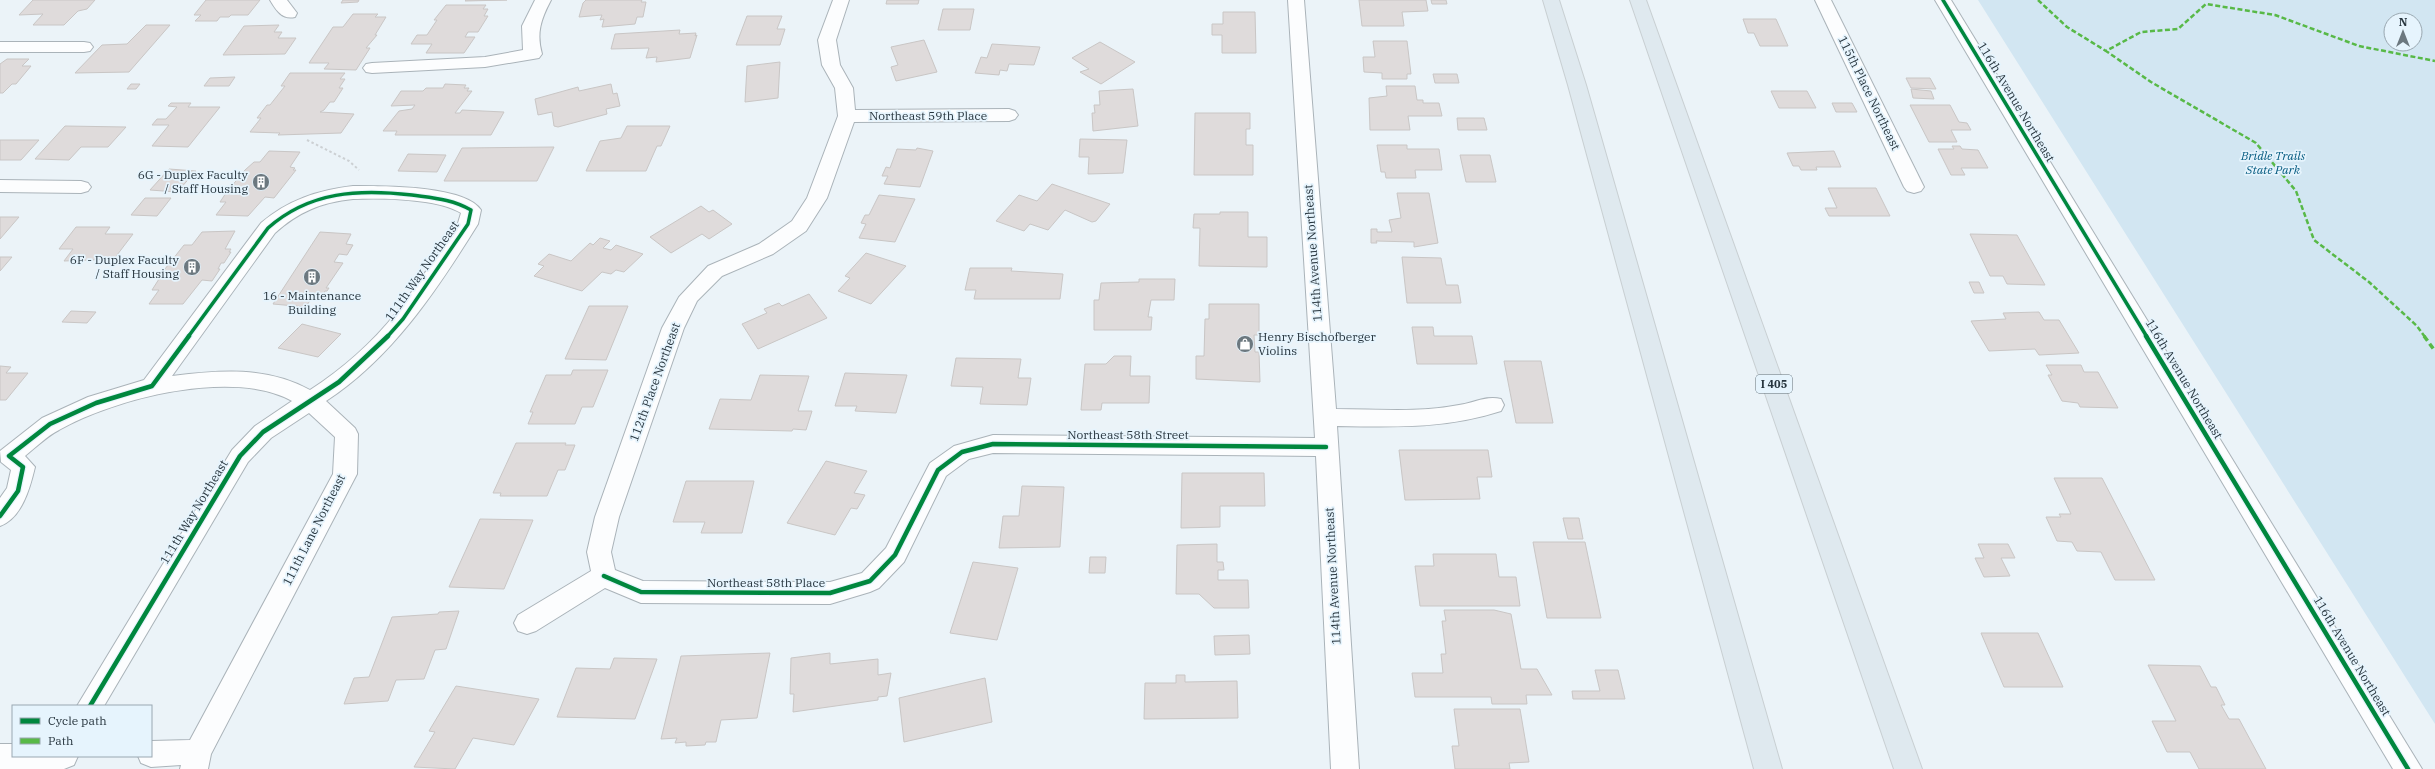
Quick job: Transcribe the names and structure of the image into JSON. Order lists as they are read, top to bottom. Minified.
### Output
{"streets":{"highway":["I 405"],"street":["115th Place Northeast","116th Avenue Northeast","Northeast 59th Place","114th Avenue Northeast","111th Way Northeast","112th Place Northeast","Northeast 58th Street","111th Lane Northeast","Northeast 58th Place"]},"crossings":[["Northeast 59th Place","112th Place Northeast"],["114th Avenue Northeast","Northeast 58th Street"],["111th Way Northeast","111th Lane Northeast"],["112th Place Northeast","Northeast 58th Place"],["Northeast 58th Street","Northeast 58th Place"]],"parks":["Bridle Trails State Park"],"places":{"building":["6G - Duplex Faculty / Staff Housing","6F - Duplex Faculty / Staff Housing","16 - Maintenance Building"],"shop":["Henry Bischofberger Violins"]},"legend":["Cycle path","Path"],"north":"top"}
